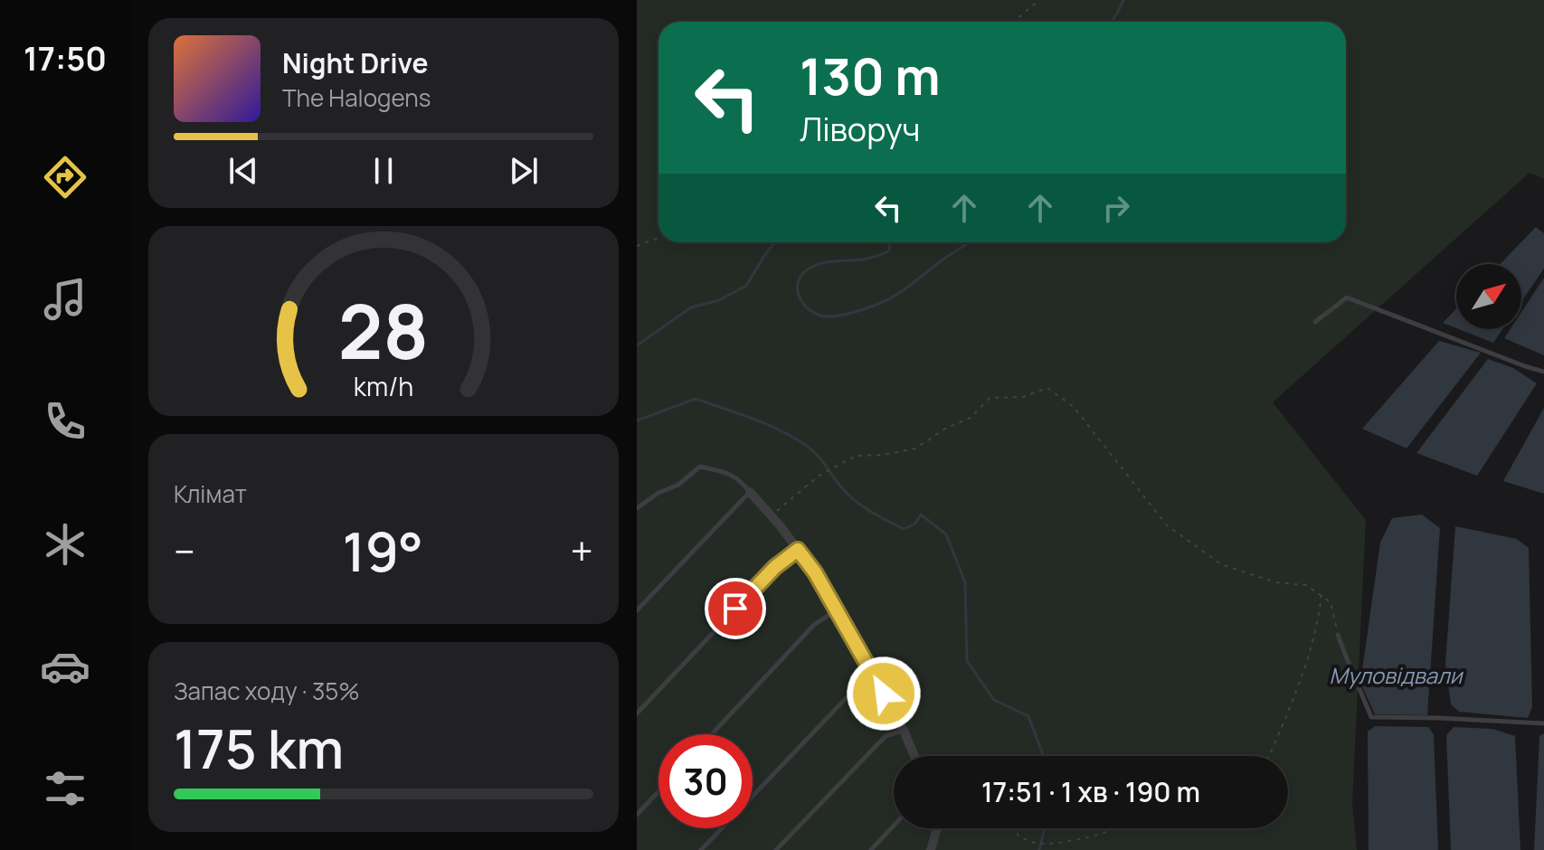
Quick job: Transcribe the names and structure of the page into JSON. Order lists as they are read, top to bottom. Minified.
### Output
{"water":["Муловідвали"],"north":"top right","page":{"tabs":"17:50","turn":["130 m","Ліворуч"],"song":["Night Drive","The Halogens"],"tile":["Клімат",["Запас ходу · 35%","175 km"]],"heat":["−","19°","+"],"limit":"30","trip":"17:51 · 1 хв · 190 m","gauge":["28","km/h"]}}
